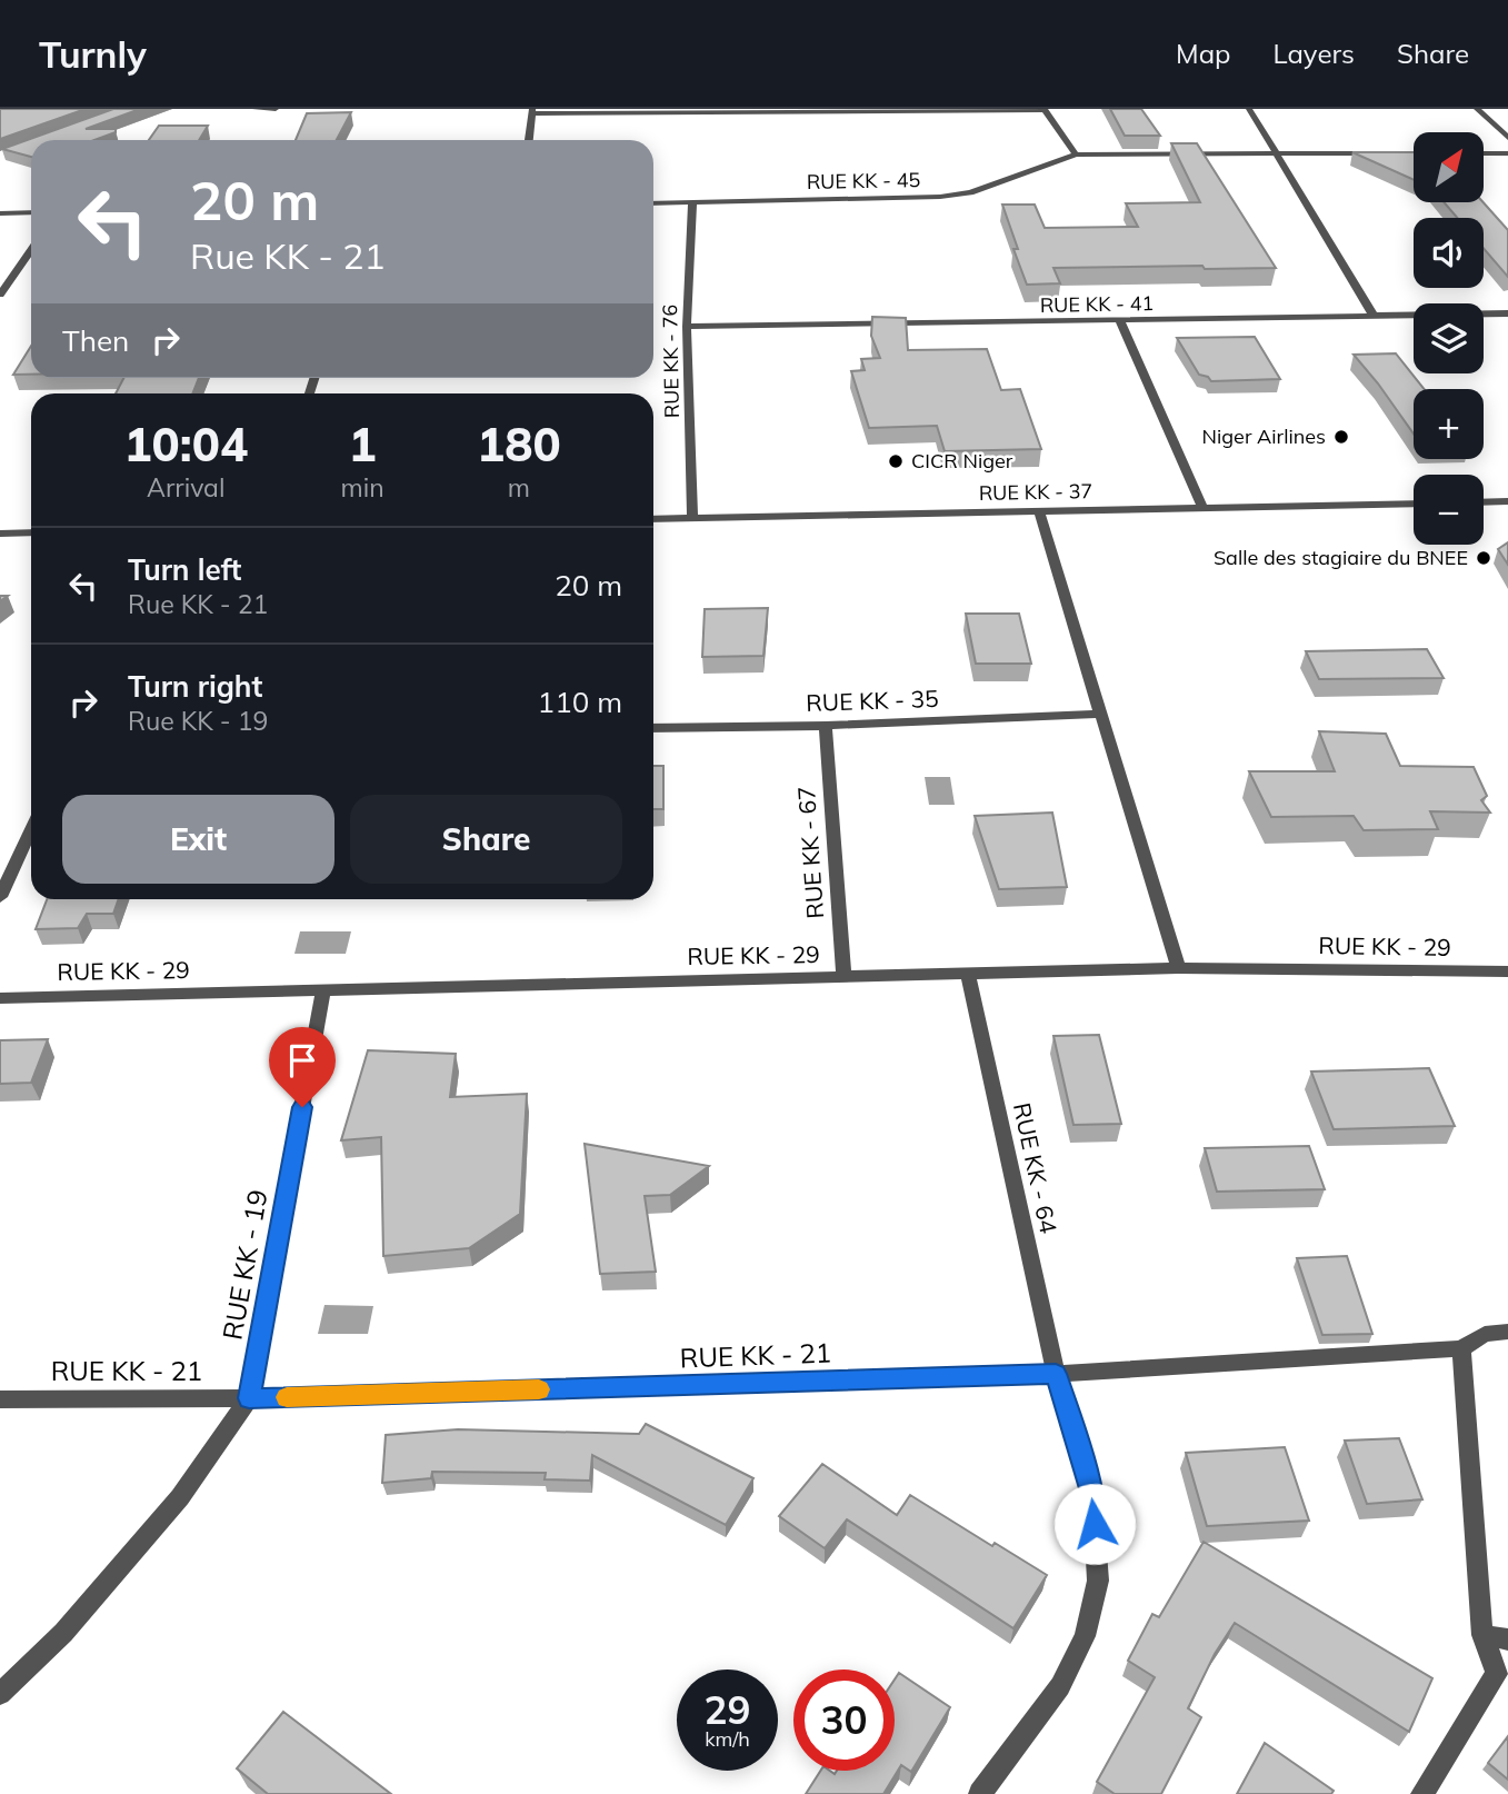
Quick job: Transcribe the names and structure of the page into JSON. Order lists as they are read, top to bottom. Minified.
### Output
{"streets":{"street":["RUE KK - 45","RUE KK - 41","RUE KK - 76","RUE KK - 37","RUE KK - 35","RUE KK - 67","RUE KK - 29","RUE KK - 64","RUE KK - 19","RUE KK - 21"]},"crossings":[["RUE KK - 45","RUE KK - 76"],["RUE KK - 41","RUE KK - 76"],["RUE KK - 76","RUE KK - 37"],["RUE KK - 35","RUE KK - 67"],["RUE KK - 67","RUE KK - 29"],["RUE KK - 29","RUE KK - 64"],["RUE KK - 29","RUE KK - 19"],["RUE KK - 64","RUE KK - 21"],["RUE KK - 19","RUE KK - 21"]],"places":["Niger Airlines","CICR Niger","Salle des stagiaire du BNEE"],"north":"top right","page":{"header":"Turnly","nav":["Map","Layers","Share"],"map_buttons":["+","−"],"turn":["20 m","Rue KK - 21"],"then":"Then","eta":["10:04","Arrival","1","min","180","m"],"list":[{"name":"Turn left","note":"Rue KK - 21","value":"20 m"},{"name":"Turn right","note":"Rue KK - 19","value":"110 m"}],"buttons":["Exit","Share"],"speed":"29 km/h","limit":"30"}}
